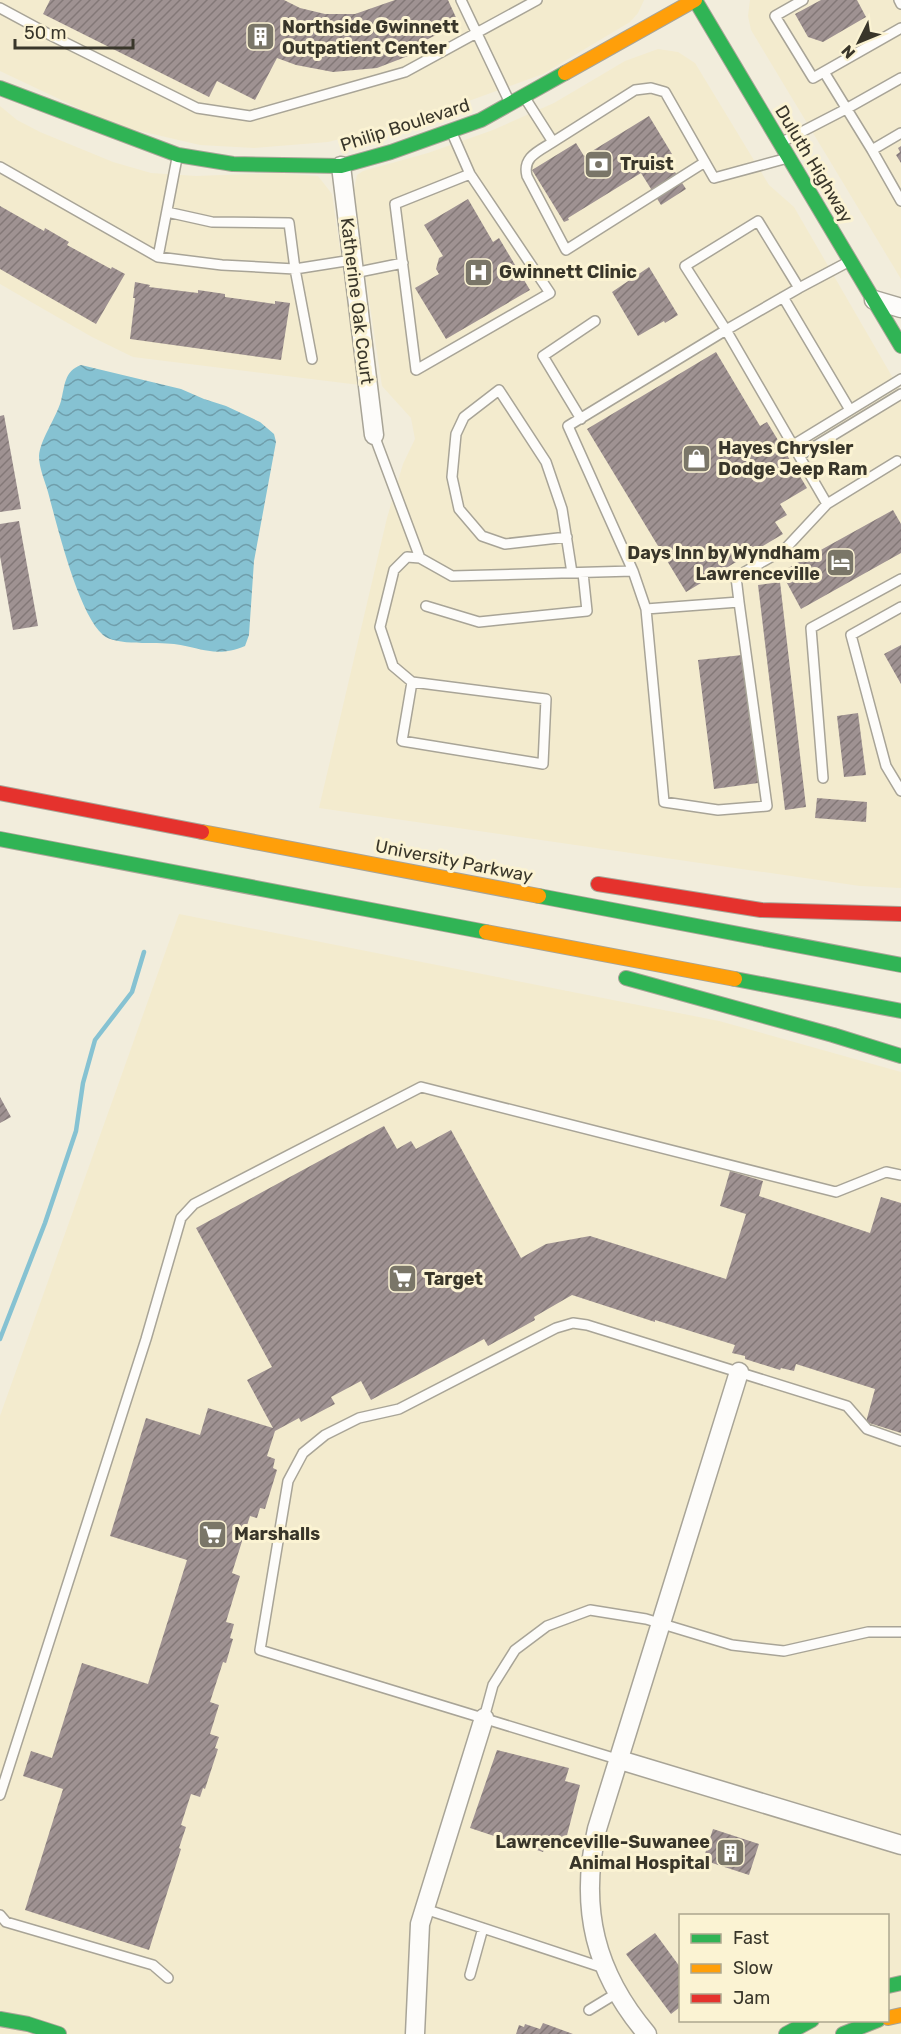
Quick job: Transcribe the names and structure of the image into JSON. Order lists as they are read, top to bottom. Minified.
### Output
{"streets":{"main road":["Philip Boulevard","Duluth Highway","University Parkway"],"street":["Katherine Oak Court"]},"crossings":[["Philip Boulevard","Duluth Highway"],["Philip Boulevard","Katherine Oak Court"]],"places":{"building":["Northside Gwinnett Outpatient Center","Lawrenceville-Suwanee Animal Hospital"],"bank":["Truist"],"hospital":["Gwinnett Clinic"],"shop":["Hayes Chrysler Dodge Jeep Ram"],"hotel":["Days Inn by Wyndham Lawrenceville"],"supermarket":["Target","Marshalls"]},"legend":["Fast","Slow","Jam"],"scale_bar":"50 m","north":"bottom left"}
